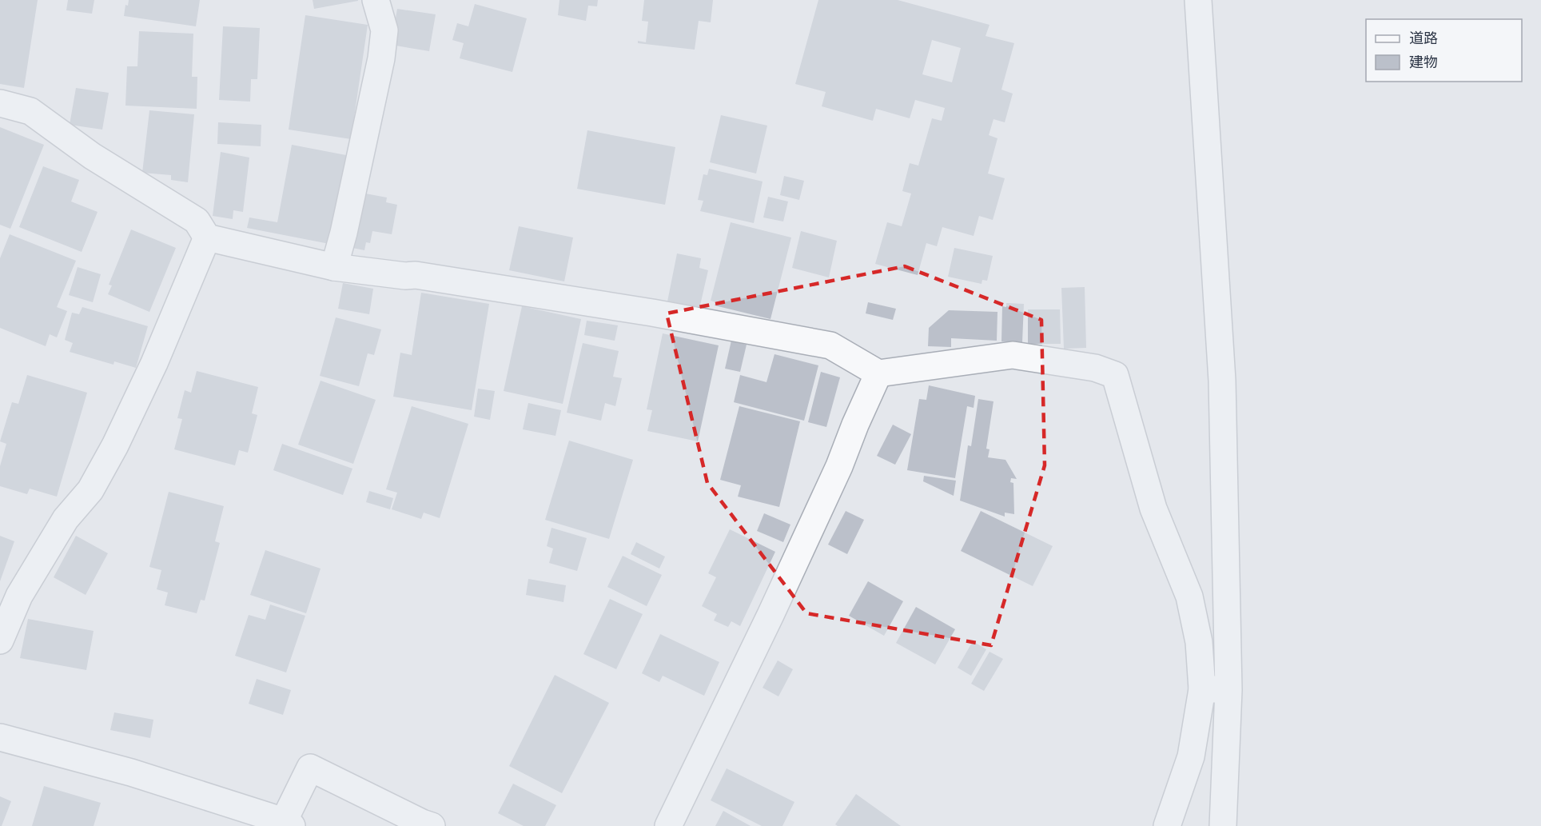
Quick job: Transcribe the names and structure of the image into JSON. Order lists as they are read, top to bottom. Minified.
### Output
{"legend":["道路","建物"]}
